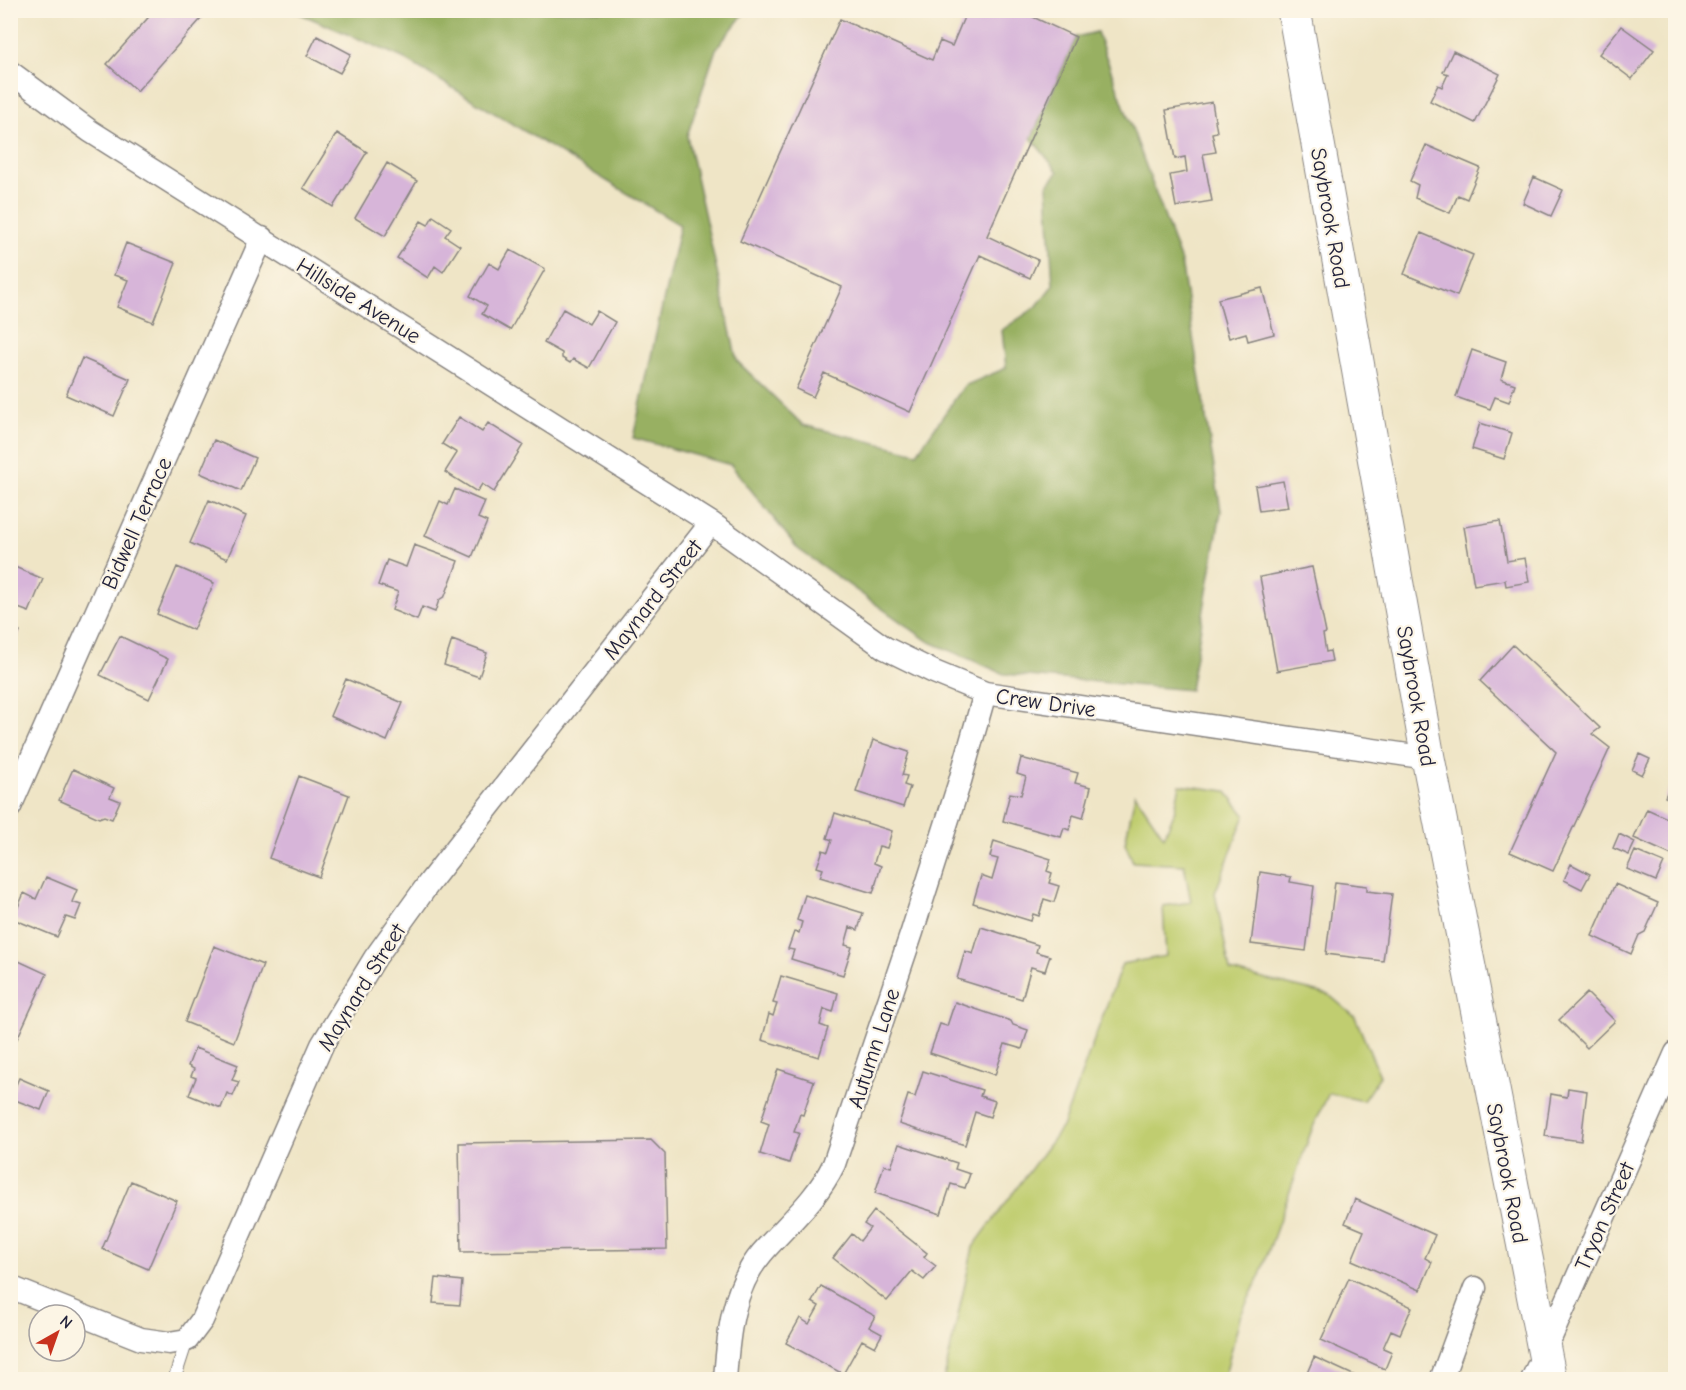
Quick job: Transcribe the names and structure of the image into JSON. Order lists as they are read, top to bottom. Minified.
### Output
{"streets":{"main road":["Saybrook Road"],"street":["Hillside Avenue","Bidwell Terrace","Maynard Street","Crew Drive","Autumn Lane","Tryon Street"]},"crossings":[["Saybrook Road","Crew Drive"],["Saybrook Road","Tryon Street"],["Hillside Avenue","Bidwell Terrace"],["Hillside Avenue","Maynard Street"],["Hillside Avenue","Crew Drive"],["Maynard Street","Crew Drive"],["Crew Drive","Autumn Lane"]],"north":"top right"}
